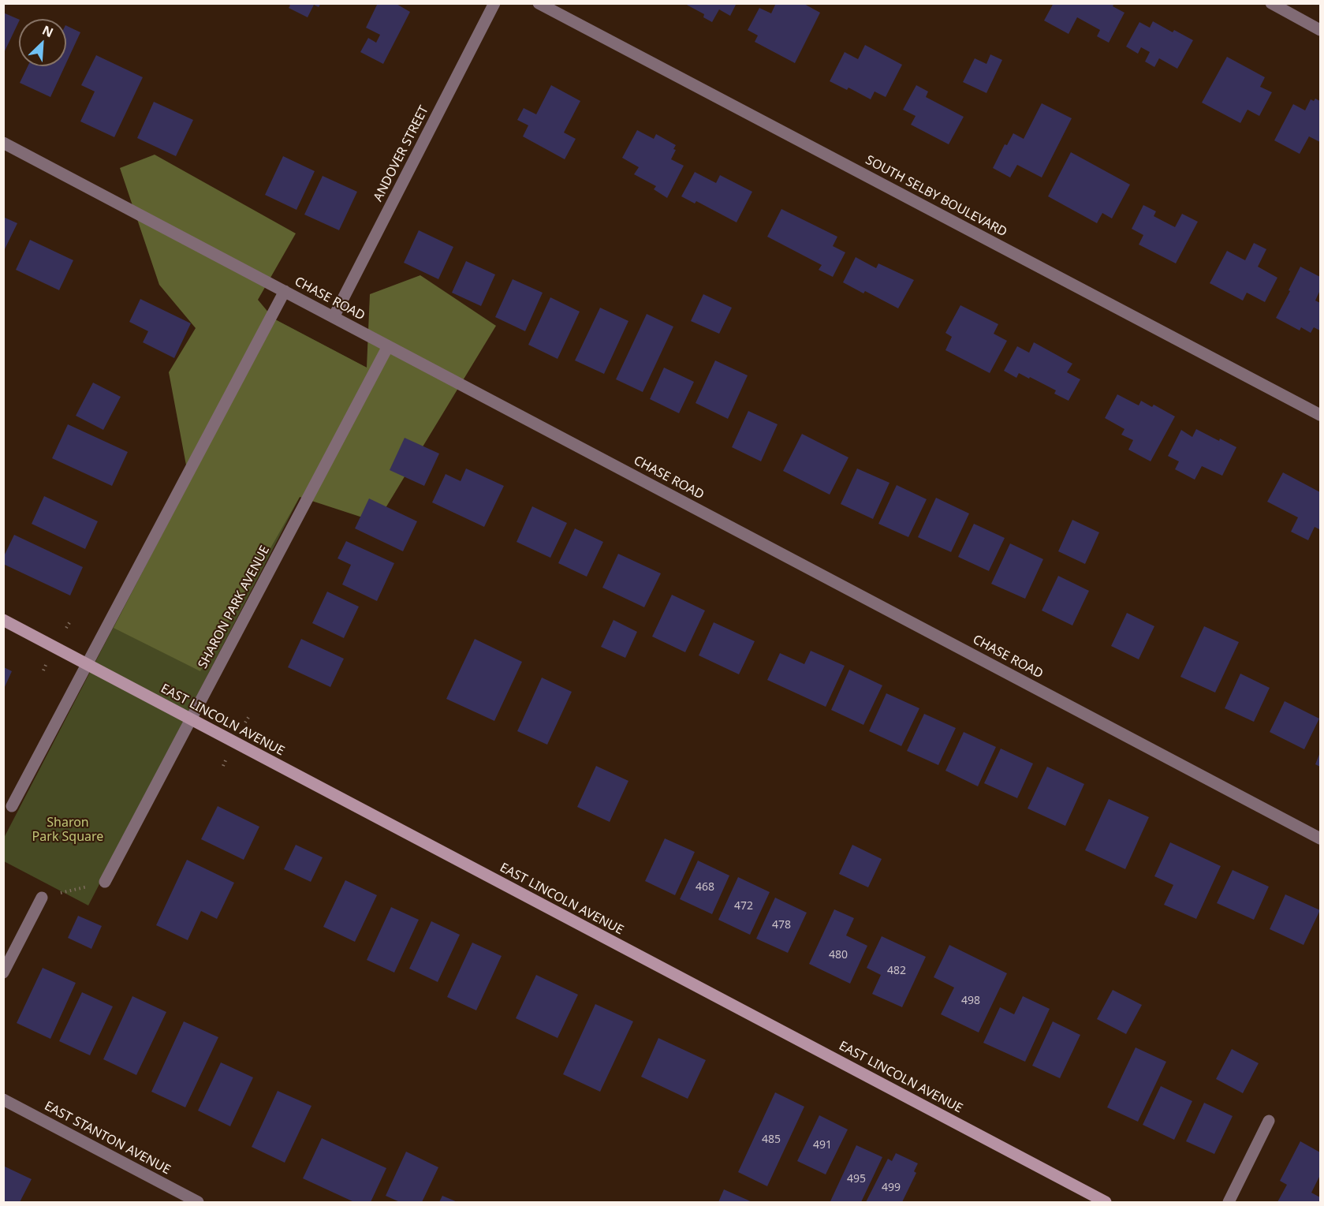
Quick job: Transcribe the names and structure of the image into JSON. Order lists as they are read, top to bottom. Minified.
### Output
{"streets":{"main road":["EAST LINCOLN AVENUE"],"street":["ANDOVER STREET","SOUTH SELBY BOULEVARD","CHASE ROAD","SHARON PARK AVENUE","EAST STANTON AVENUE"]},"crossings":[["ANDOVER STREET","CHASE ROAD"],["CHASE ROAD","SHARON PARK AVENUE"],["SHARON PARK AVENUE","EAST LINCOLN AVENUE"]],"parks":["Sharon Park Square"],"house_numbers":["468","472","478","480","482","498","485","491","495","499"],"north":"top right"}
